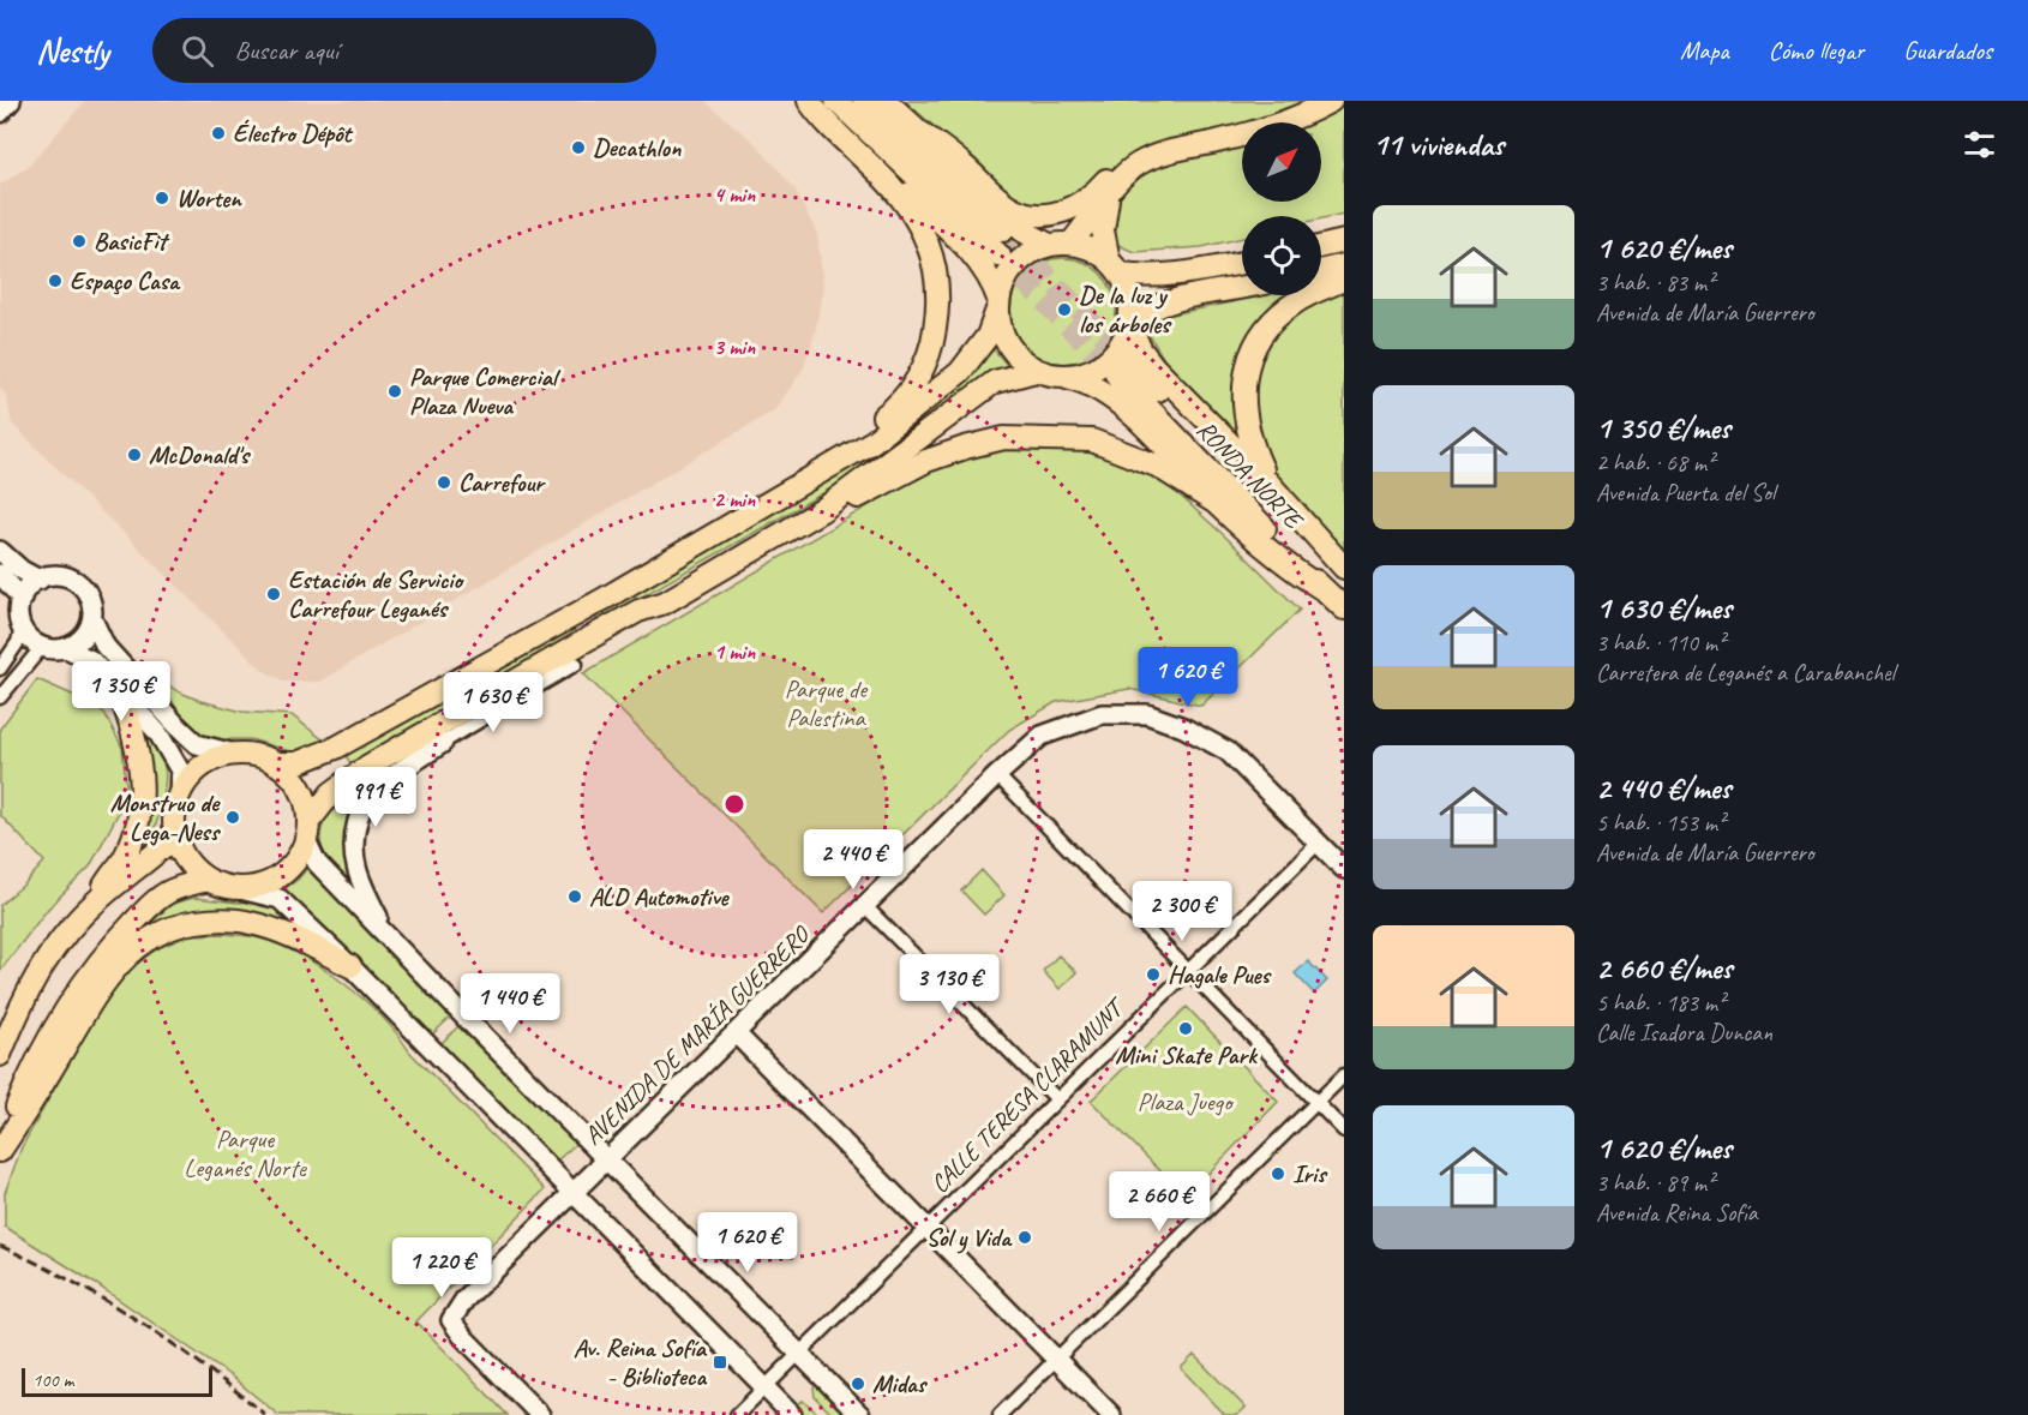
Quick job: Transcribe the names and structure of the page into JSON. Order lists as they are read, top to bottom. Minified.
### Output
{"streets":{"main road":["RONDA NORTE","AVENIDA DE MARÍA GUERRERO"],"street":["CALLE TERESA CLARAMUNT"]},"crossings":[["AVENIDA DE MARÍA GUERRERO","CALLE TERESA CLARAMUNT"]],"parks":["Parque de Palestina","Plaza Juego","Parque Leganés Norte"],"places":{"other":["Électro Dépôt","Decathlon","Worten","BasicFit","Espaço Casa","De la luz y los árboles","Parque Comercial Plaza Nueva","McDonald's","Carrefour","Estación de Servicio Carrefour Leganés","Monstruo de Lega-Ness","ALD Automotive","Hagale Pues","Mini Skate Park","Iris","Sol y Vida","Midas"],"transit":["Av. Reina Sofía - Biblioteca"]},"scale_bar":"100 m","north":"top right","page":{"header":"Nestly","search":"Buscar aquí","nav":["Mapa","Cómo llegar","Guardados"],"heading":"11 viviendas","list":[{"name":"1 620 €/mes","note":"3 hab. · 83 m² · Avenida de María Guerrero"},{"name":"1 350 €/mes","note":"2 hab. · 68 m² · Avenida Puerta del Sol"},{"name":"1 630 €/mes","note":"3 hab. · 110 m² · Carretera de Leganés a Carabanchel"},{"name":"2 440 €/mes","note":"5 hab. · 153 m² · Avenida de María Guerrero"},{"name":"2 660 €/mes","note":"5 hab. · 183 m² · Calle Isadora Duncan"},{"name":"1 620 €/mes","note":"3 hab. · 89 m² · Avenida Reina Sofía"}],"price":["1 620 €","1 350 €","1 630 €","991 €","2 440 €","2 300 €","3 130 €","1 440 €","2 660 €","1 620 €","1 220 €"],"scale":"100 m"},"rings":["4 min","3 min","2 min","1 min"]}
